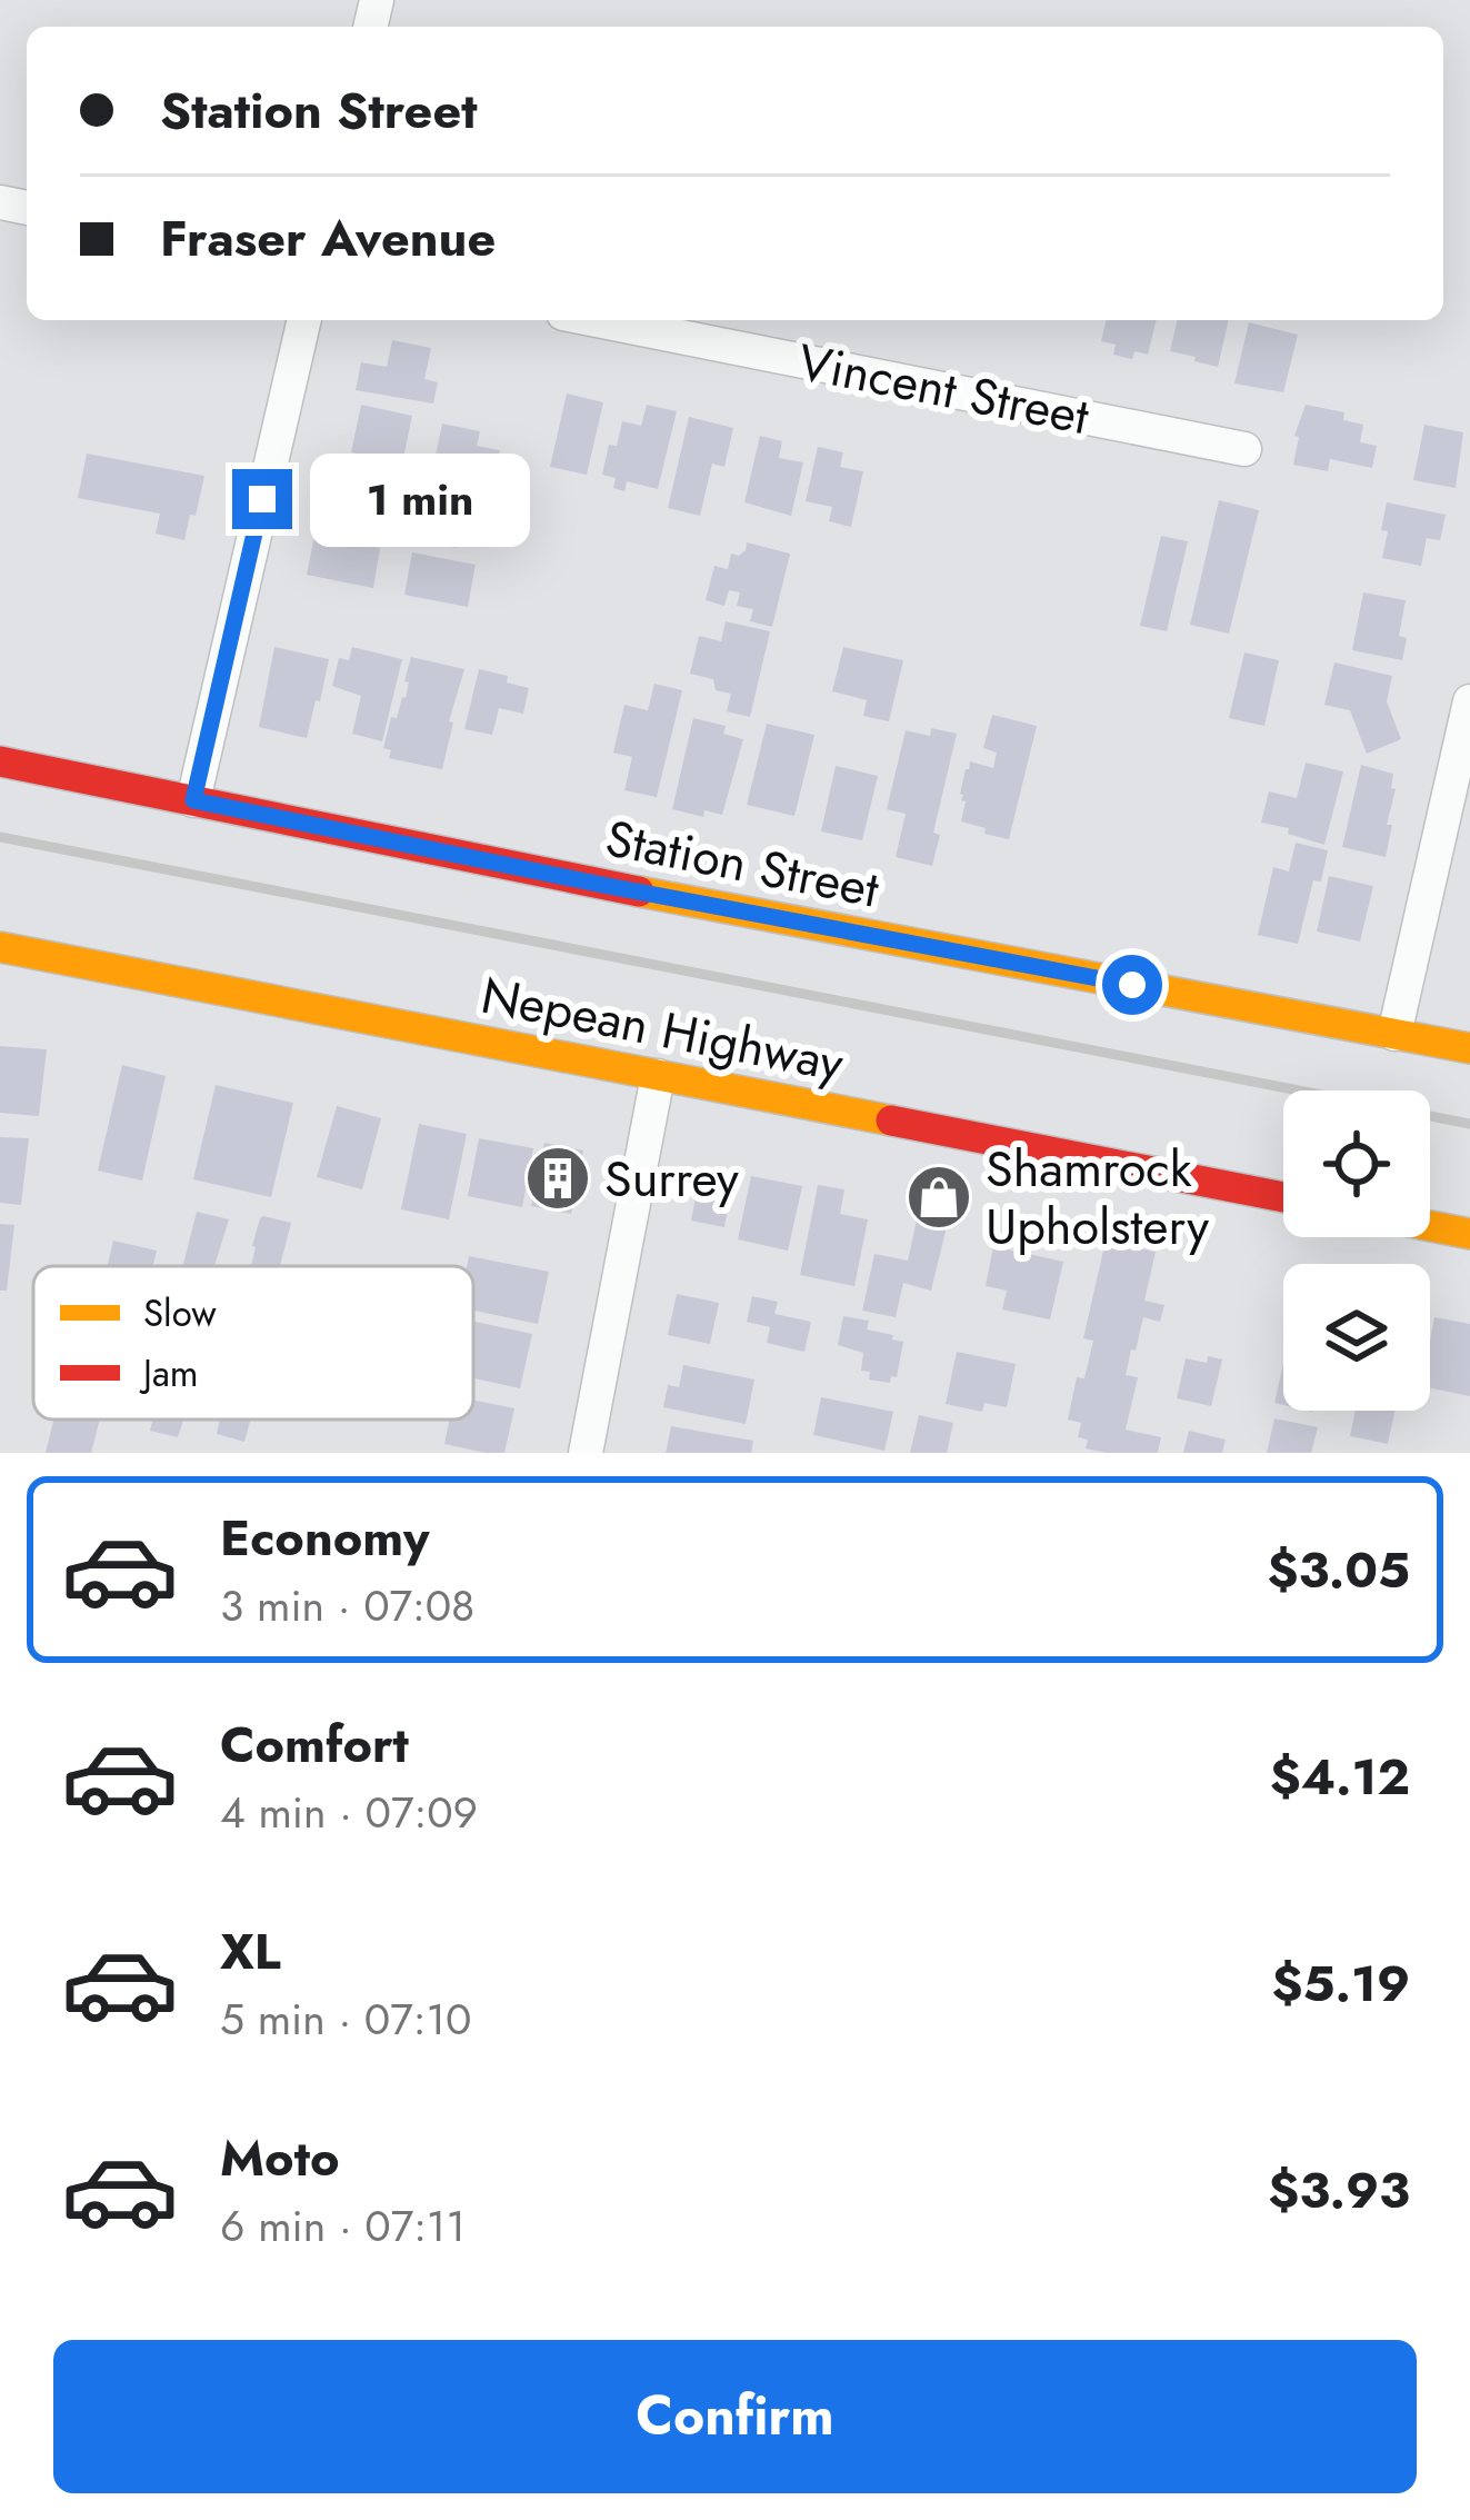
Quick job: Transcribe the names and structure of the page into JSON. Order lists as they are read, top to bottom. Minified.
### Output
{"streets":{"main road":["Station Street","Nepean Highway"],"street":["Vincent Street"]},"places":{"building":["Surrey"],"shop":["Shamrock Upholstery"]},"legend":["Slow","Jam"],"page":{"banner":["Station Street","Fraser Avenue"],"bubble":"1 min","list":[{"name":"Economy","note":"3 min · 07:08","value":"$3.05"},{"name":"Comfort","note":"4 min · 07:09","value":"$4.12"},{"name":"XL","note":"5 min · 07:10","value":"$5.19"},{"name":"Moto","note":"6 min · 07:11","value":"$3.93"}],"buttons":"Confirm"}}
